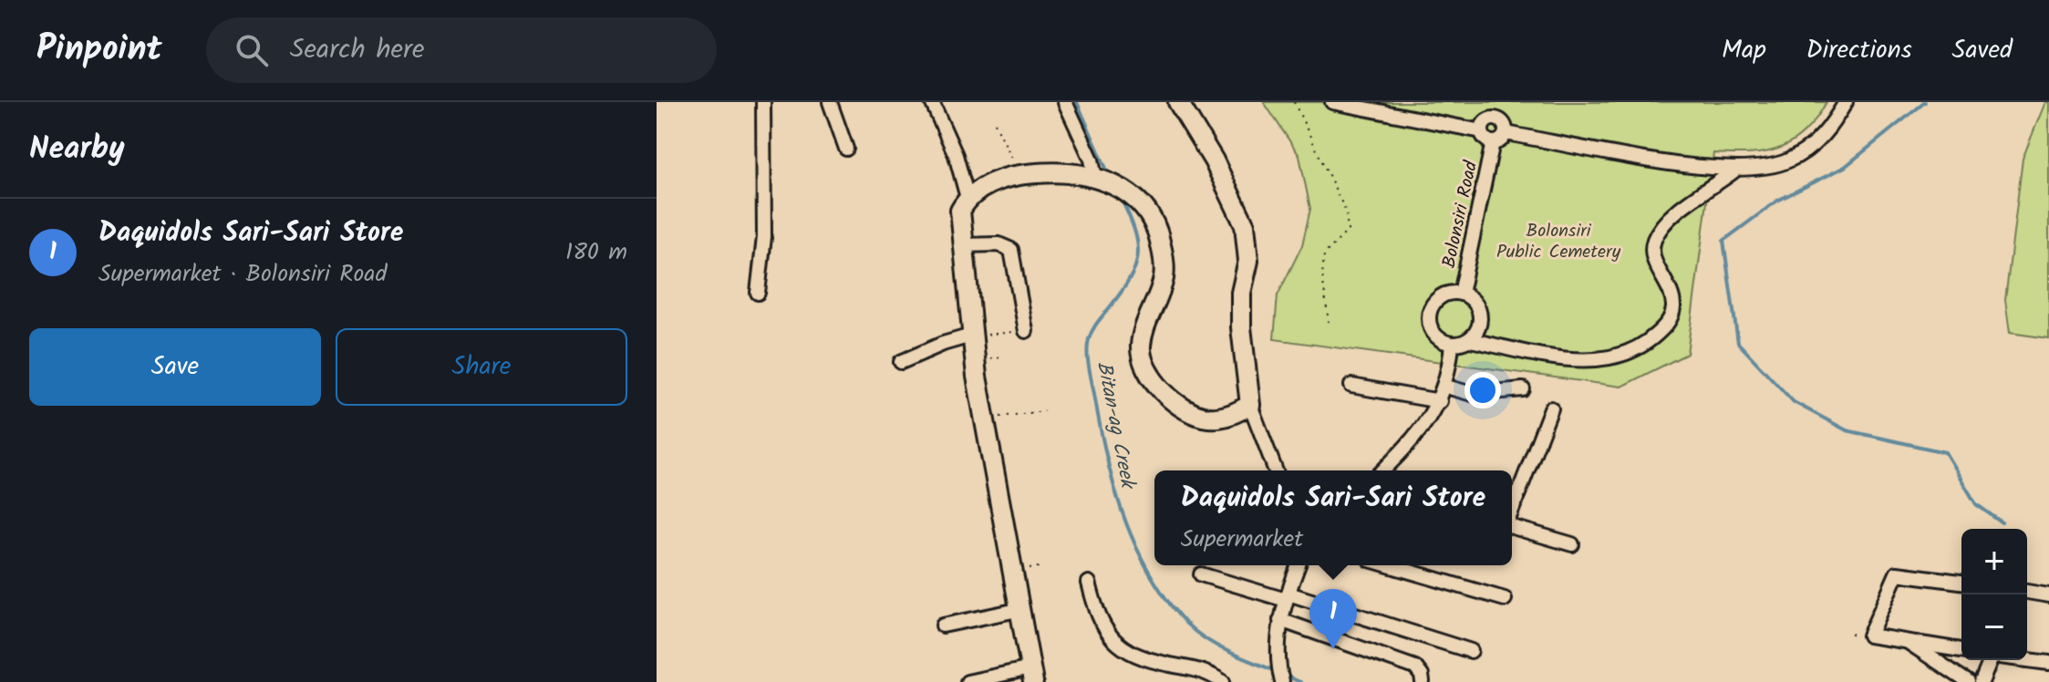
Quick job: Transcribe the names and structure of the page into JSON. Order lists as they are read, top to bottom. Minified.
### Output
{"streets":{"street":["Bolonsiri Road"]},"water":["Bitan-ag Creek"],"parks":["Bolonsiri Public Cemetery"],"page":{"header":"Pinpoint","search":"Search here","nav":["Map","Directions","Saved"],"heading":"Nearby","list":[{"mark":"1","name":"Daquidols Sari-Sari Store","note":"Supermarket · Bolonsiri Road","value":"180 m"}],"buttons":["Save","Share"],"popup":["Daquidols Sari-Sari Store","Supermarket"],"map_buttons":["+","−"],"pins":"1"}}
